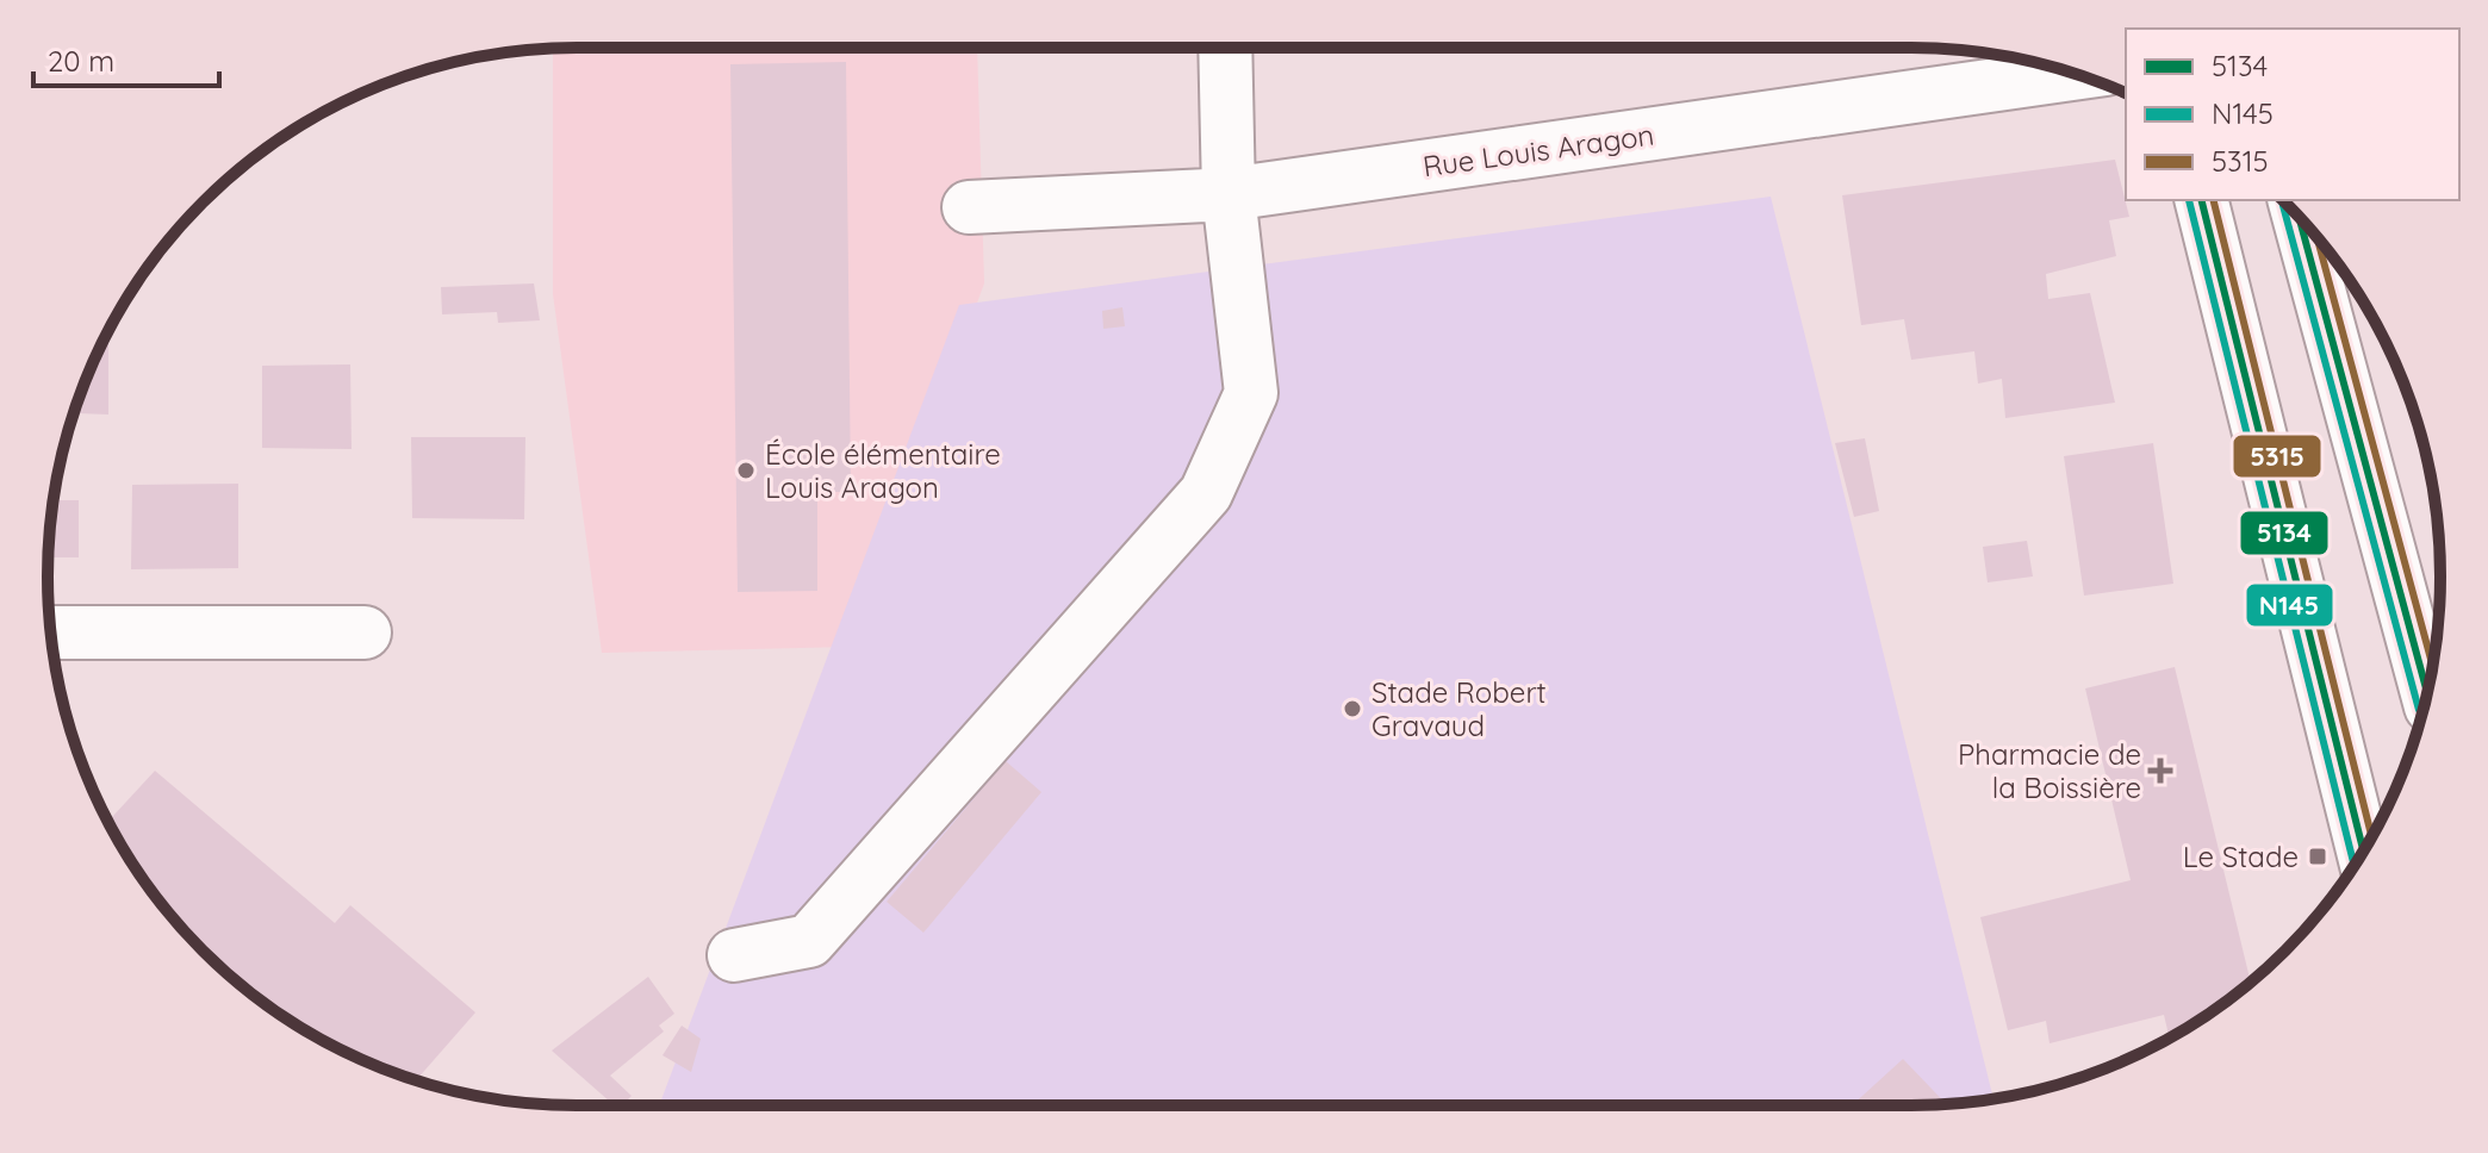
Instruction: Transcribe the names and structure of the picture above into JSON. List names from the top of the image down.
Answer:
{
  "streets": {
    "street": ["Rue Louis Aragon"]
  },
  "places": {
    "other": ["École élémentaire Louis Aragon", "Stade Robert Gravaud"],
    "health": ["Pharmacie de la Boissière"],
    "transit": ["Le Stade"]
  },
  "lines": ["transit line 5134", "transit line N145", "transit line 5315"],
  "legend": ["5134", "N145", "5315"],
  "scale_bar": "20 m"
}
